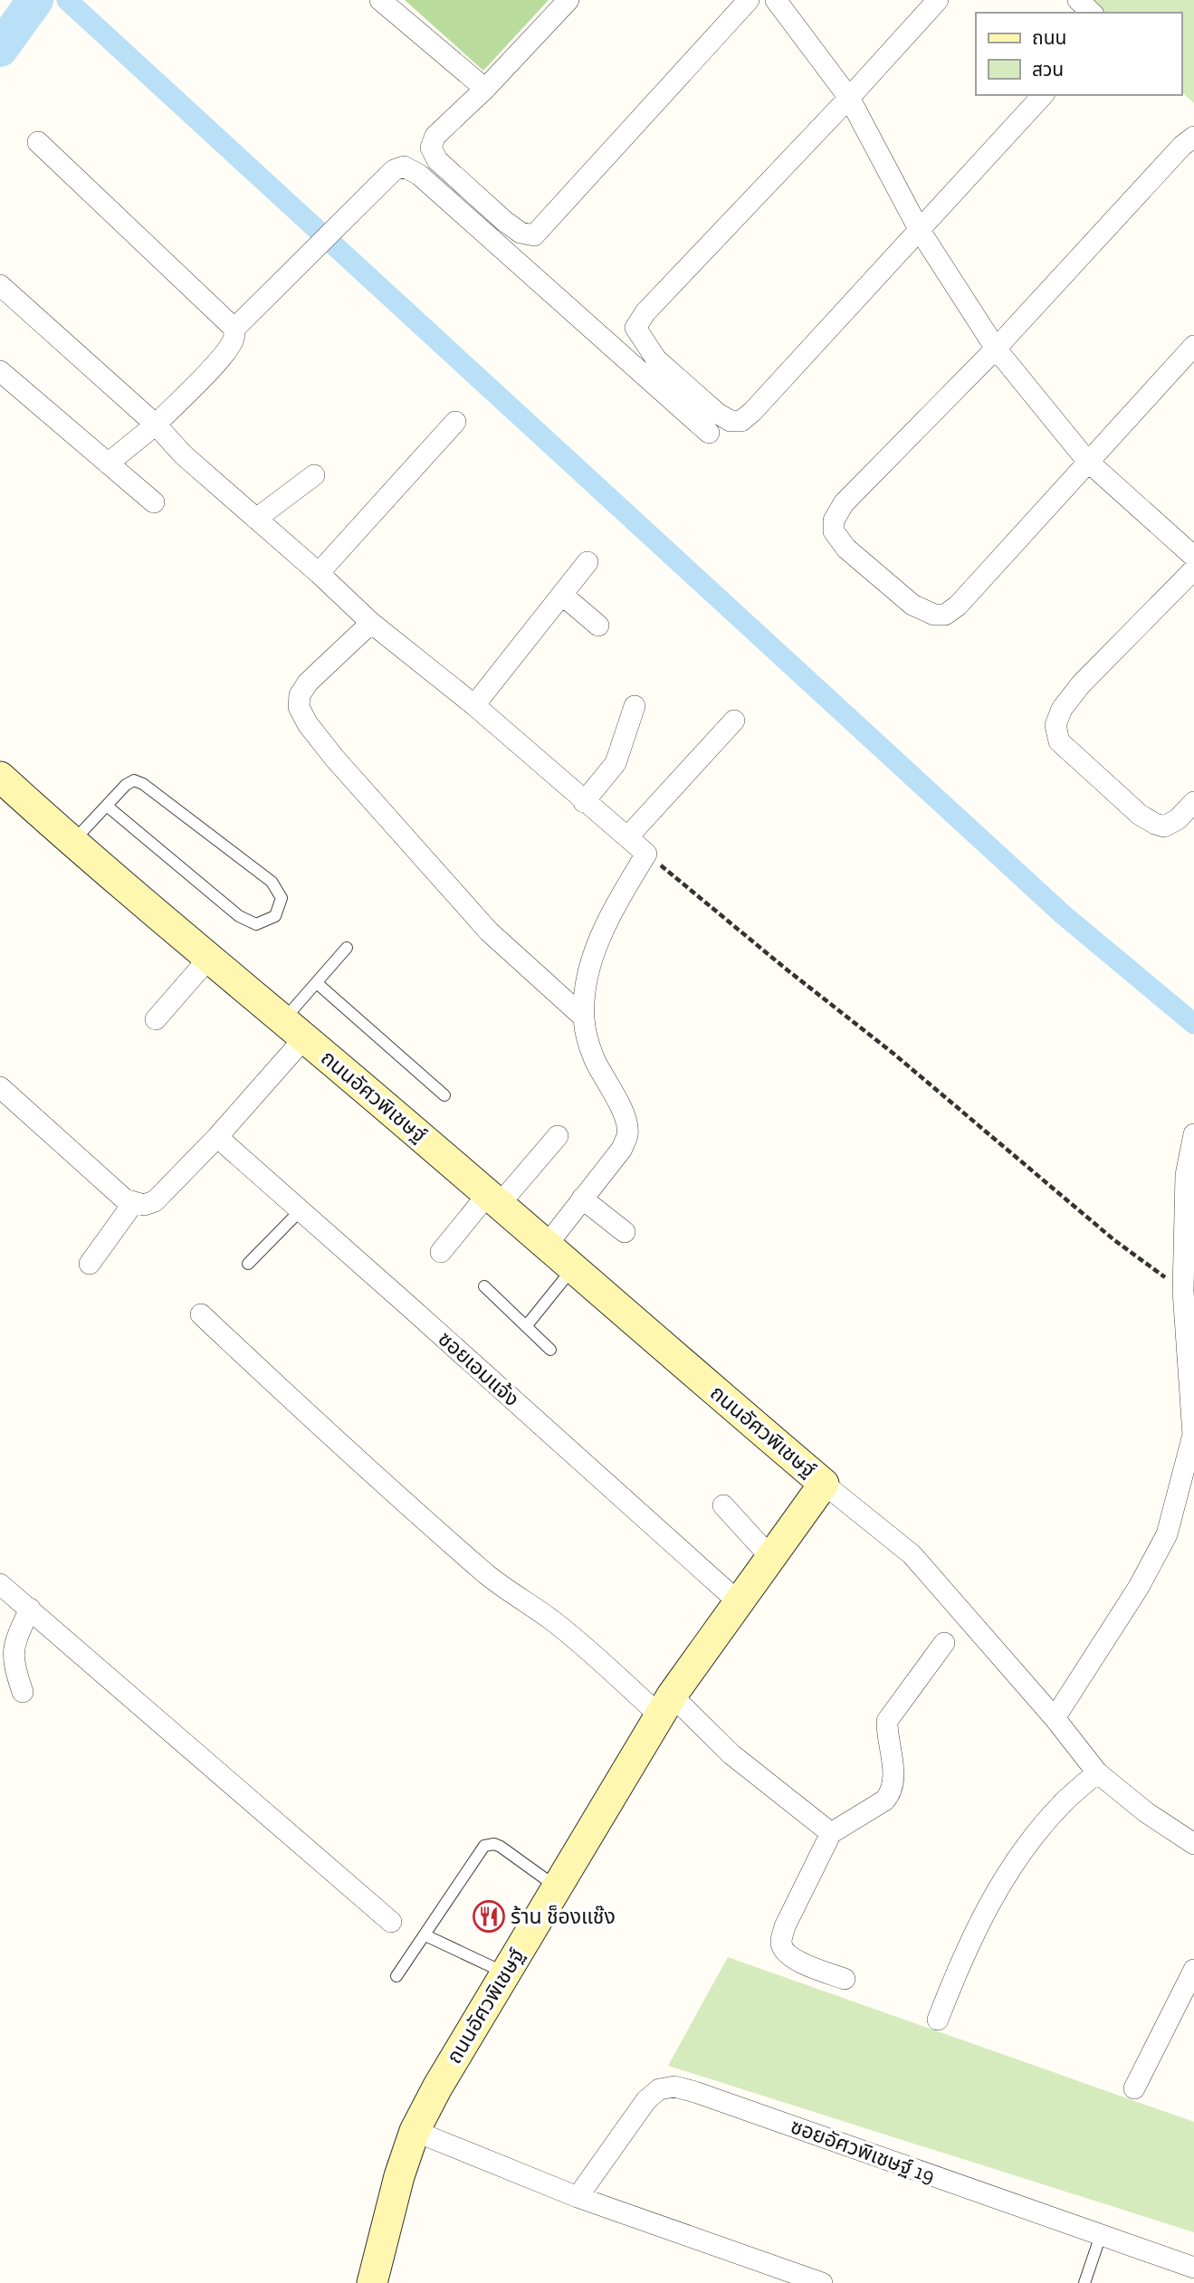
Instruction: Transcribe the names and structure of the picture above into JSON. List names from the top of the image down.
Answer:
{
  "streets": {
    "street": ["ถนนอัศวพิเชษฐ์", "ซอยเอมแจ้ง", "ซอยอัศวพิเชษฐ์ 19"]
  },
  "crossings": [
    ["ถนนอัศวพิเชษฐ์", "ซอยเอมแจ้ง"]
  ],
  "places": {
    "restaurant": ["ร้าน ช็องแช๊ง"]
  },
  "legend": ["ถนน", "สวน"]
}
